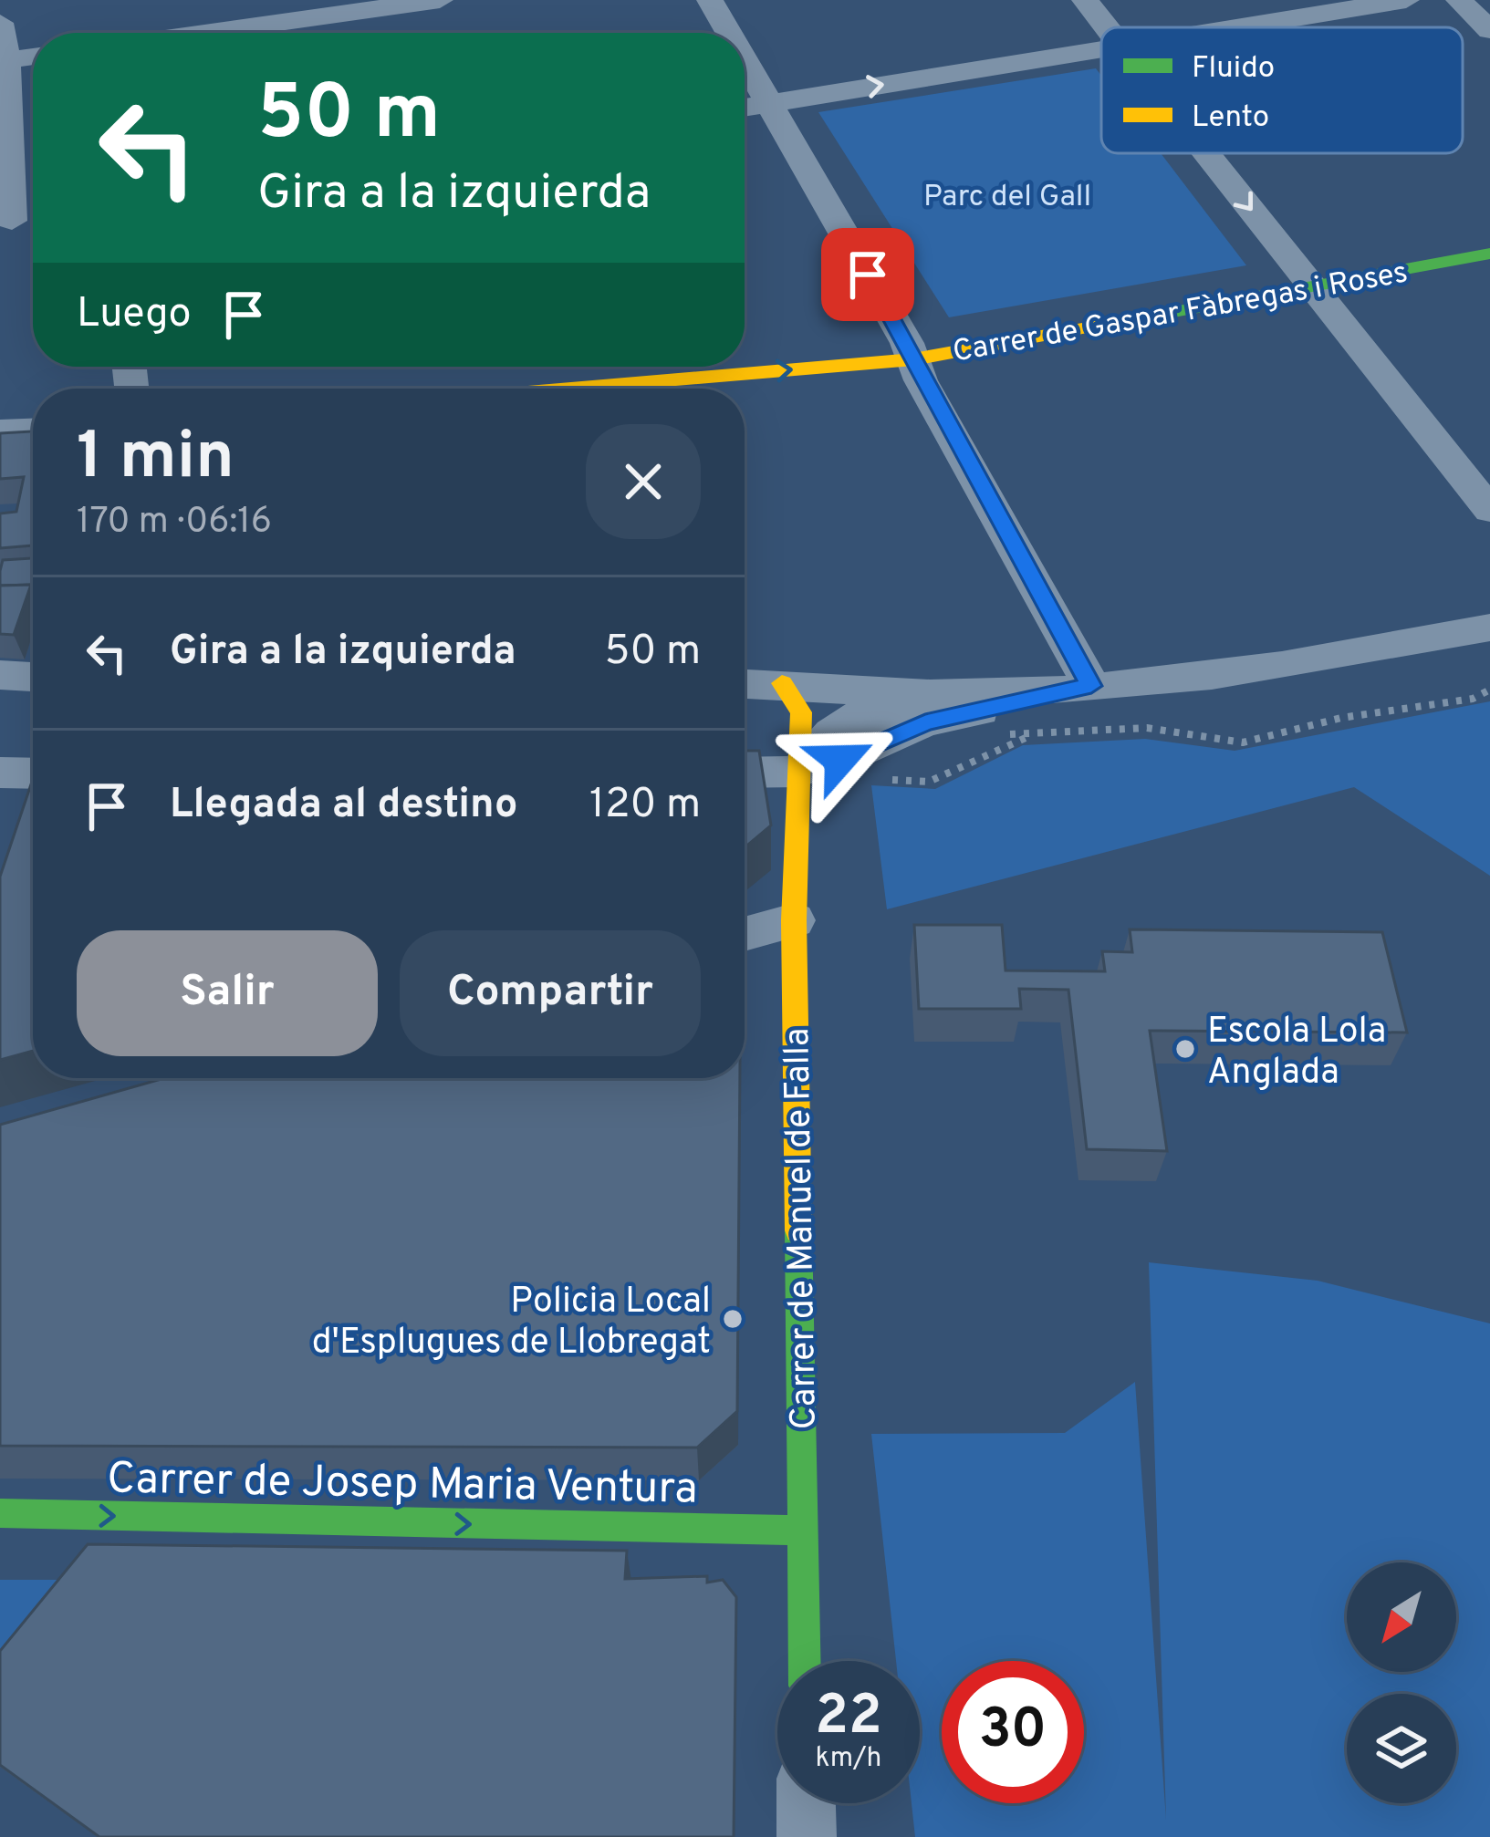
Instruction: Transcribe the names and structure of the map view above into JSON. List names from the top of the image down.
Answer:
{
  "streets": {
    "street": ["Carrer de Gaspar Fàbregas i Roses", "Carrer de Manuel de Falla", "Carrer de Josep Maria Ventura"]
  },
  "crossings": [
    ["Carrer de Manuel de Falla", "Carrer de Josep Maria Ventura"]
  ],
  "one_way": ["Carrer de Gaspar Fàbregas i Roses", "Carrer de Josep Maria Ventura"],
  "parks": ["Parc del Gall"],
  "places": ["Escola Lola Anglada", "Policia Local d'Esplugues de Llobregat"],
  "legend": ["Fluido", "Lento"],
  "north": "bottom left",
  "page": {
    "turn": ["50 m", "Gira a la izquierda"],
    "then": "Luego",
    "heading": ["1 min", "170 m · 06:16"],
    "list": [
      {
        "name": "Gira a la izquierda",
        "value": "50 m"
      },
      {
        "name": "Llegada al destino",
        "value": "120 m"
      }
    ],
    "buttons": ["Salir", "Compartir"],
    "speed": "22 km/h",
    "limit": "30"
  }
}
